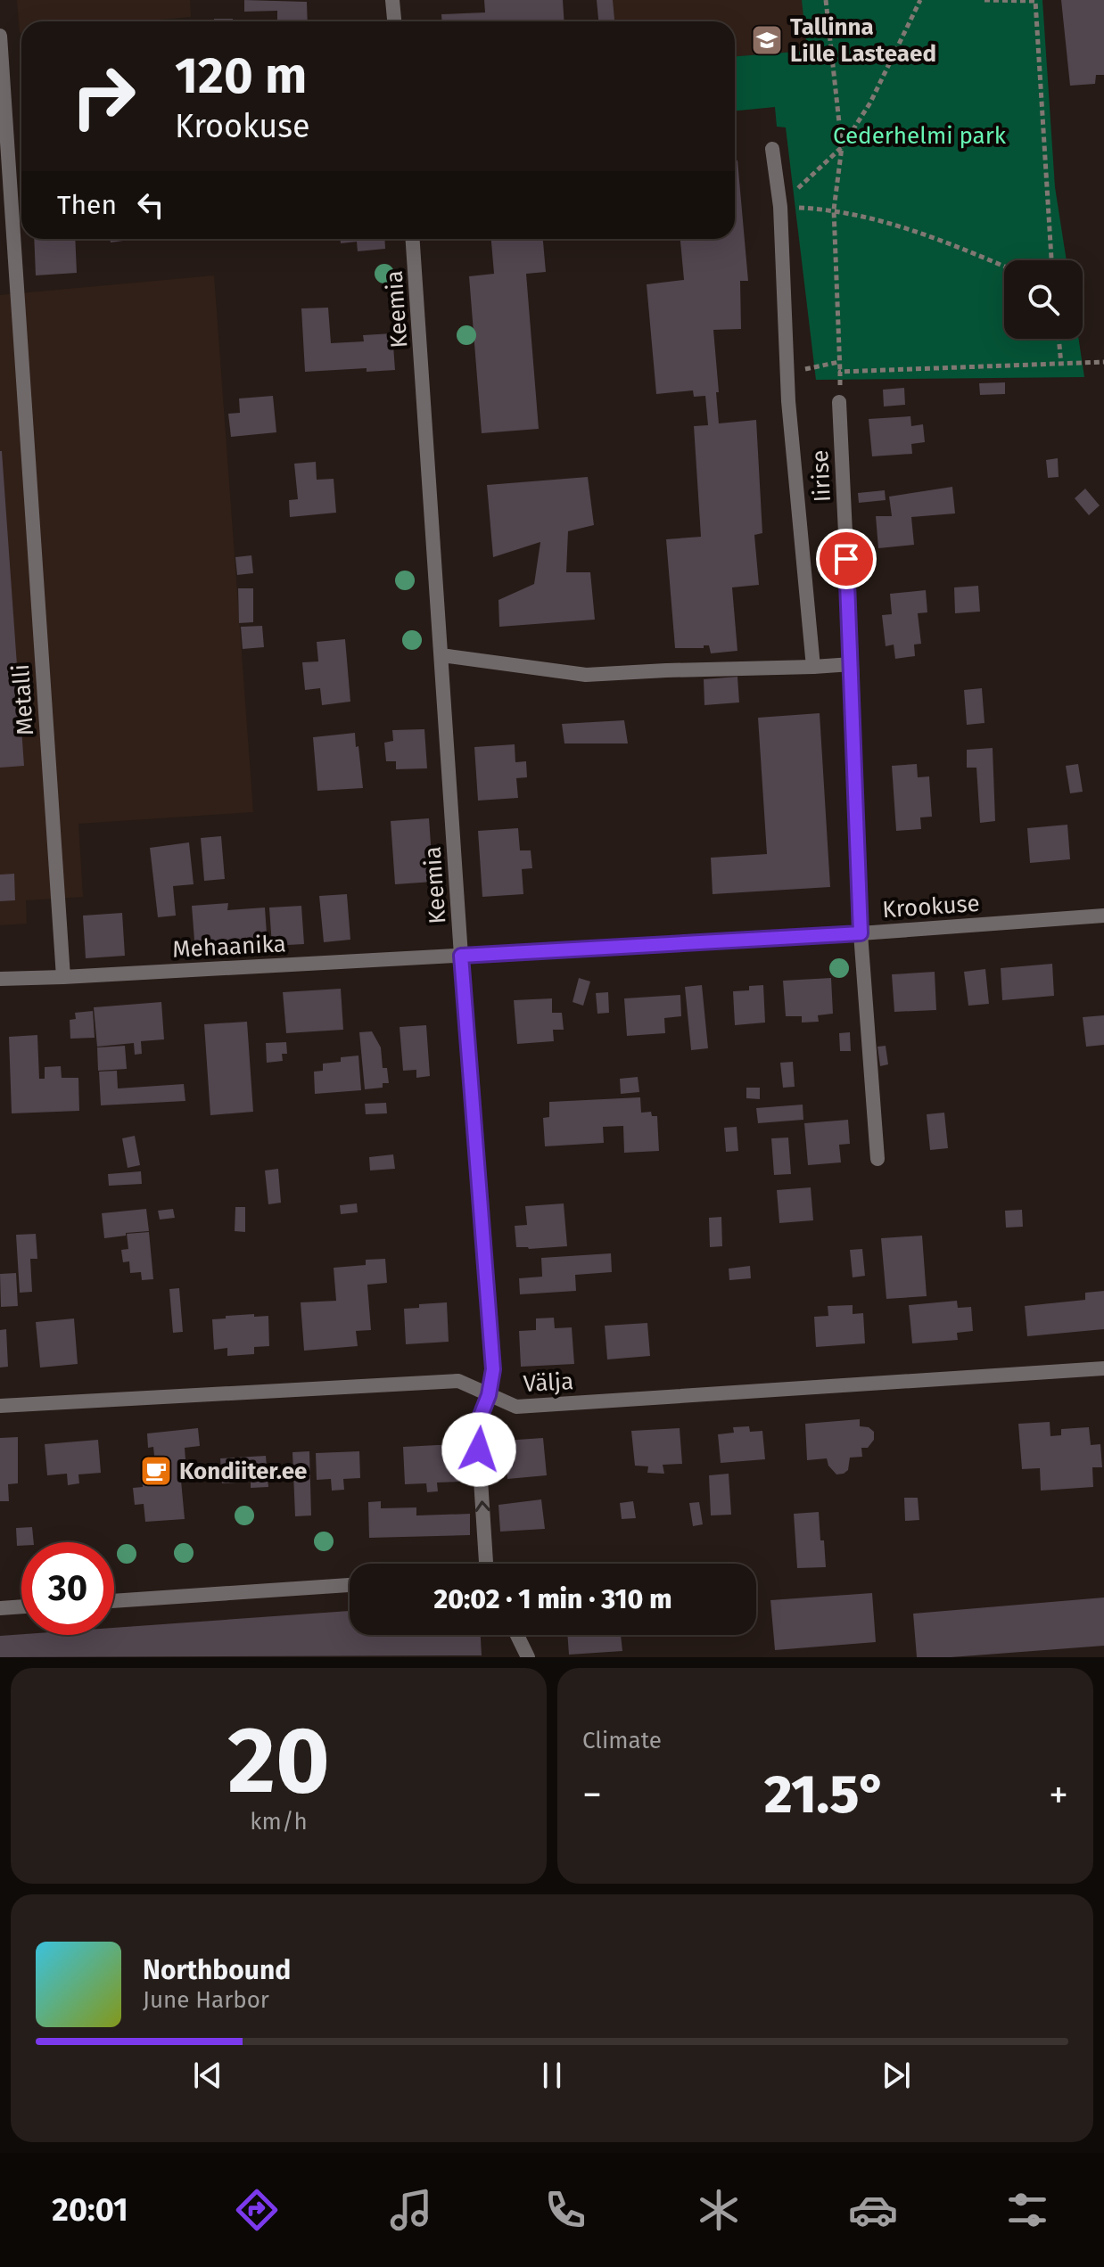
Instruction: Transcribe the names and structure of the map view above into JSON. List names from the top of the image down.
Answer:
{
  "streets": {
    "street": [
      "Keemia",
      "Iirise",
      "Metalli",
      "Krookuse",
      "Mehaanika",
      "Välja"
    ]
  },
  "crossings": [
    ["Keemia", "Krookuse"],
    ["Keemia", "Mehaanika"],
    ["Keemia", "Välja"],
    ["Iirise", "Krookuse"],
    ["Metalli", "Mehaanika"],
    ["Krookuse", "Mehaanika"]
  ],
  "parks": ["Cederhelmi park"],
  "places": {
    "school or university": ["Tallinna Lille Lasteaed"],
    "cafe": ["Kondiiter.ee"]
  },
  "page": {
    "turn": ["120 m", "Krookuse"],
    "then": "Then",
    "limit": "30",
    "trip": "20:02 · 1 min · 310 m",
    "tile": [
      ["20", "km/h"],
      "Climate"
    ],
    "heat": ["−", "21.5°", "+"],
    "song": ["Northbound", "June Harbor"],
    "tabs": "20:01"
  }
}
